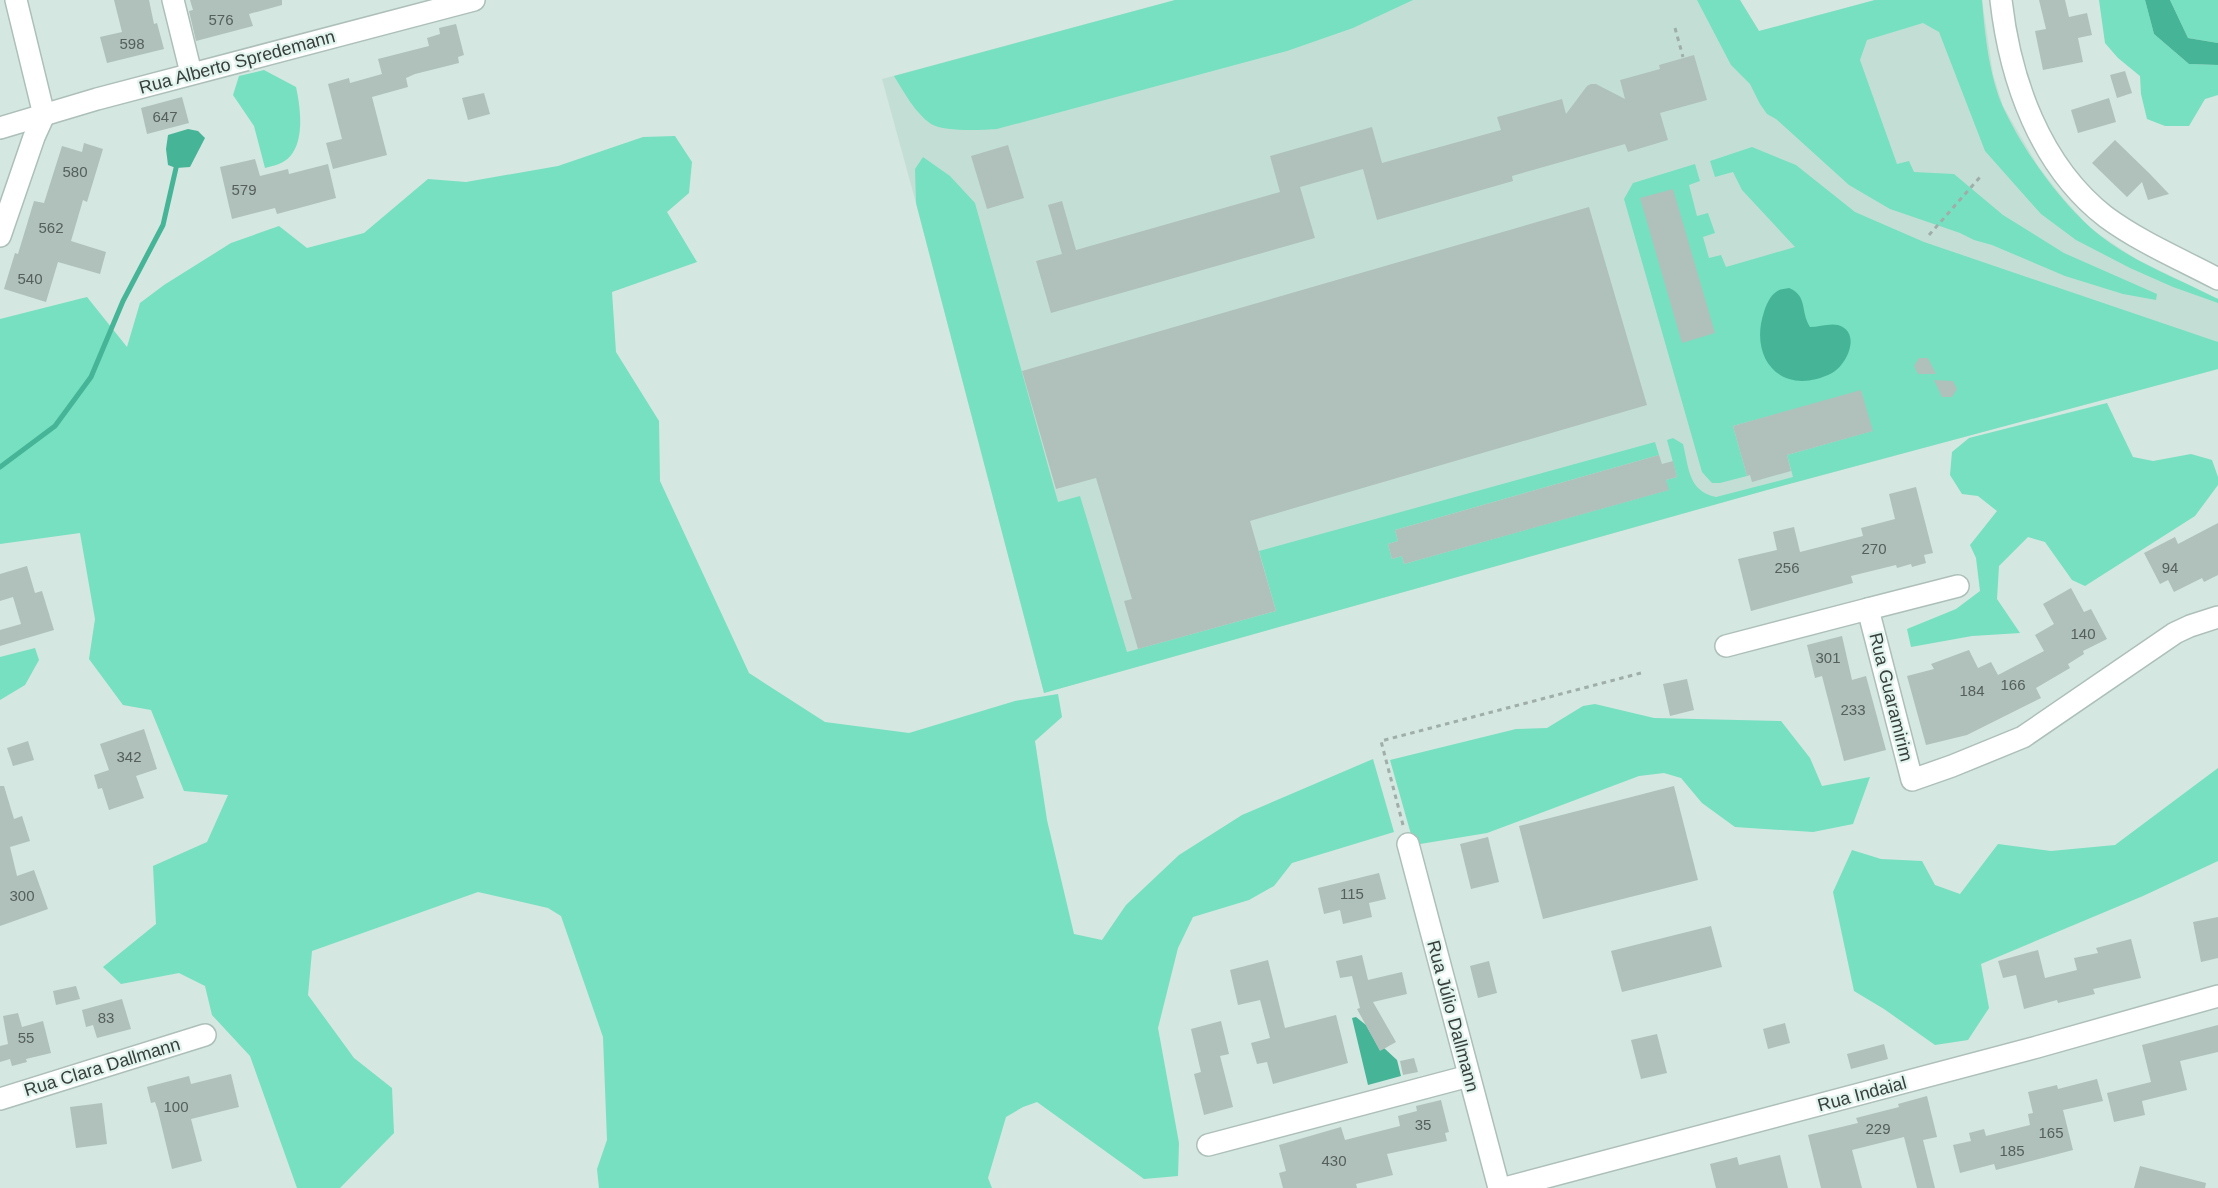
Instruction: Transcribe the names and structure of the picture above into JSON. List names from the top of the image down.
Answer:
{
  "streets": {
    "street": [
      "Rua Alberto Spredemann",
      "Rua Guaramirim",
      "Rua Júlio Dallmann",
      "Rua Clara Dallmann",
      "Rua Indaial"
    ]
  },
  "house_numbers": [
    "576",
    "598",
    "647",
    "580",
    "579",
    "562",
    "540",
    "270",
    "256",
    "94",
    "140",
    "301",
    "166",
    "184",
    "233",
    "342",
    "115",
    "300",
    "83",
    "55",
    "100",
    "35",
    "229",
    "165",
    "185",
    "430"
  ]
}
